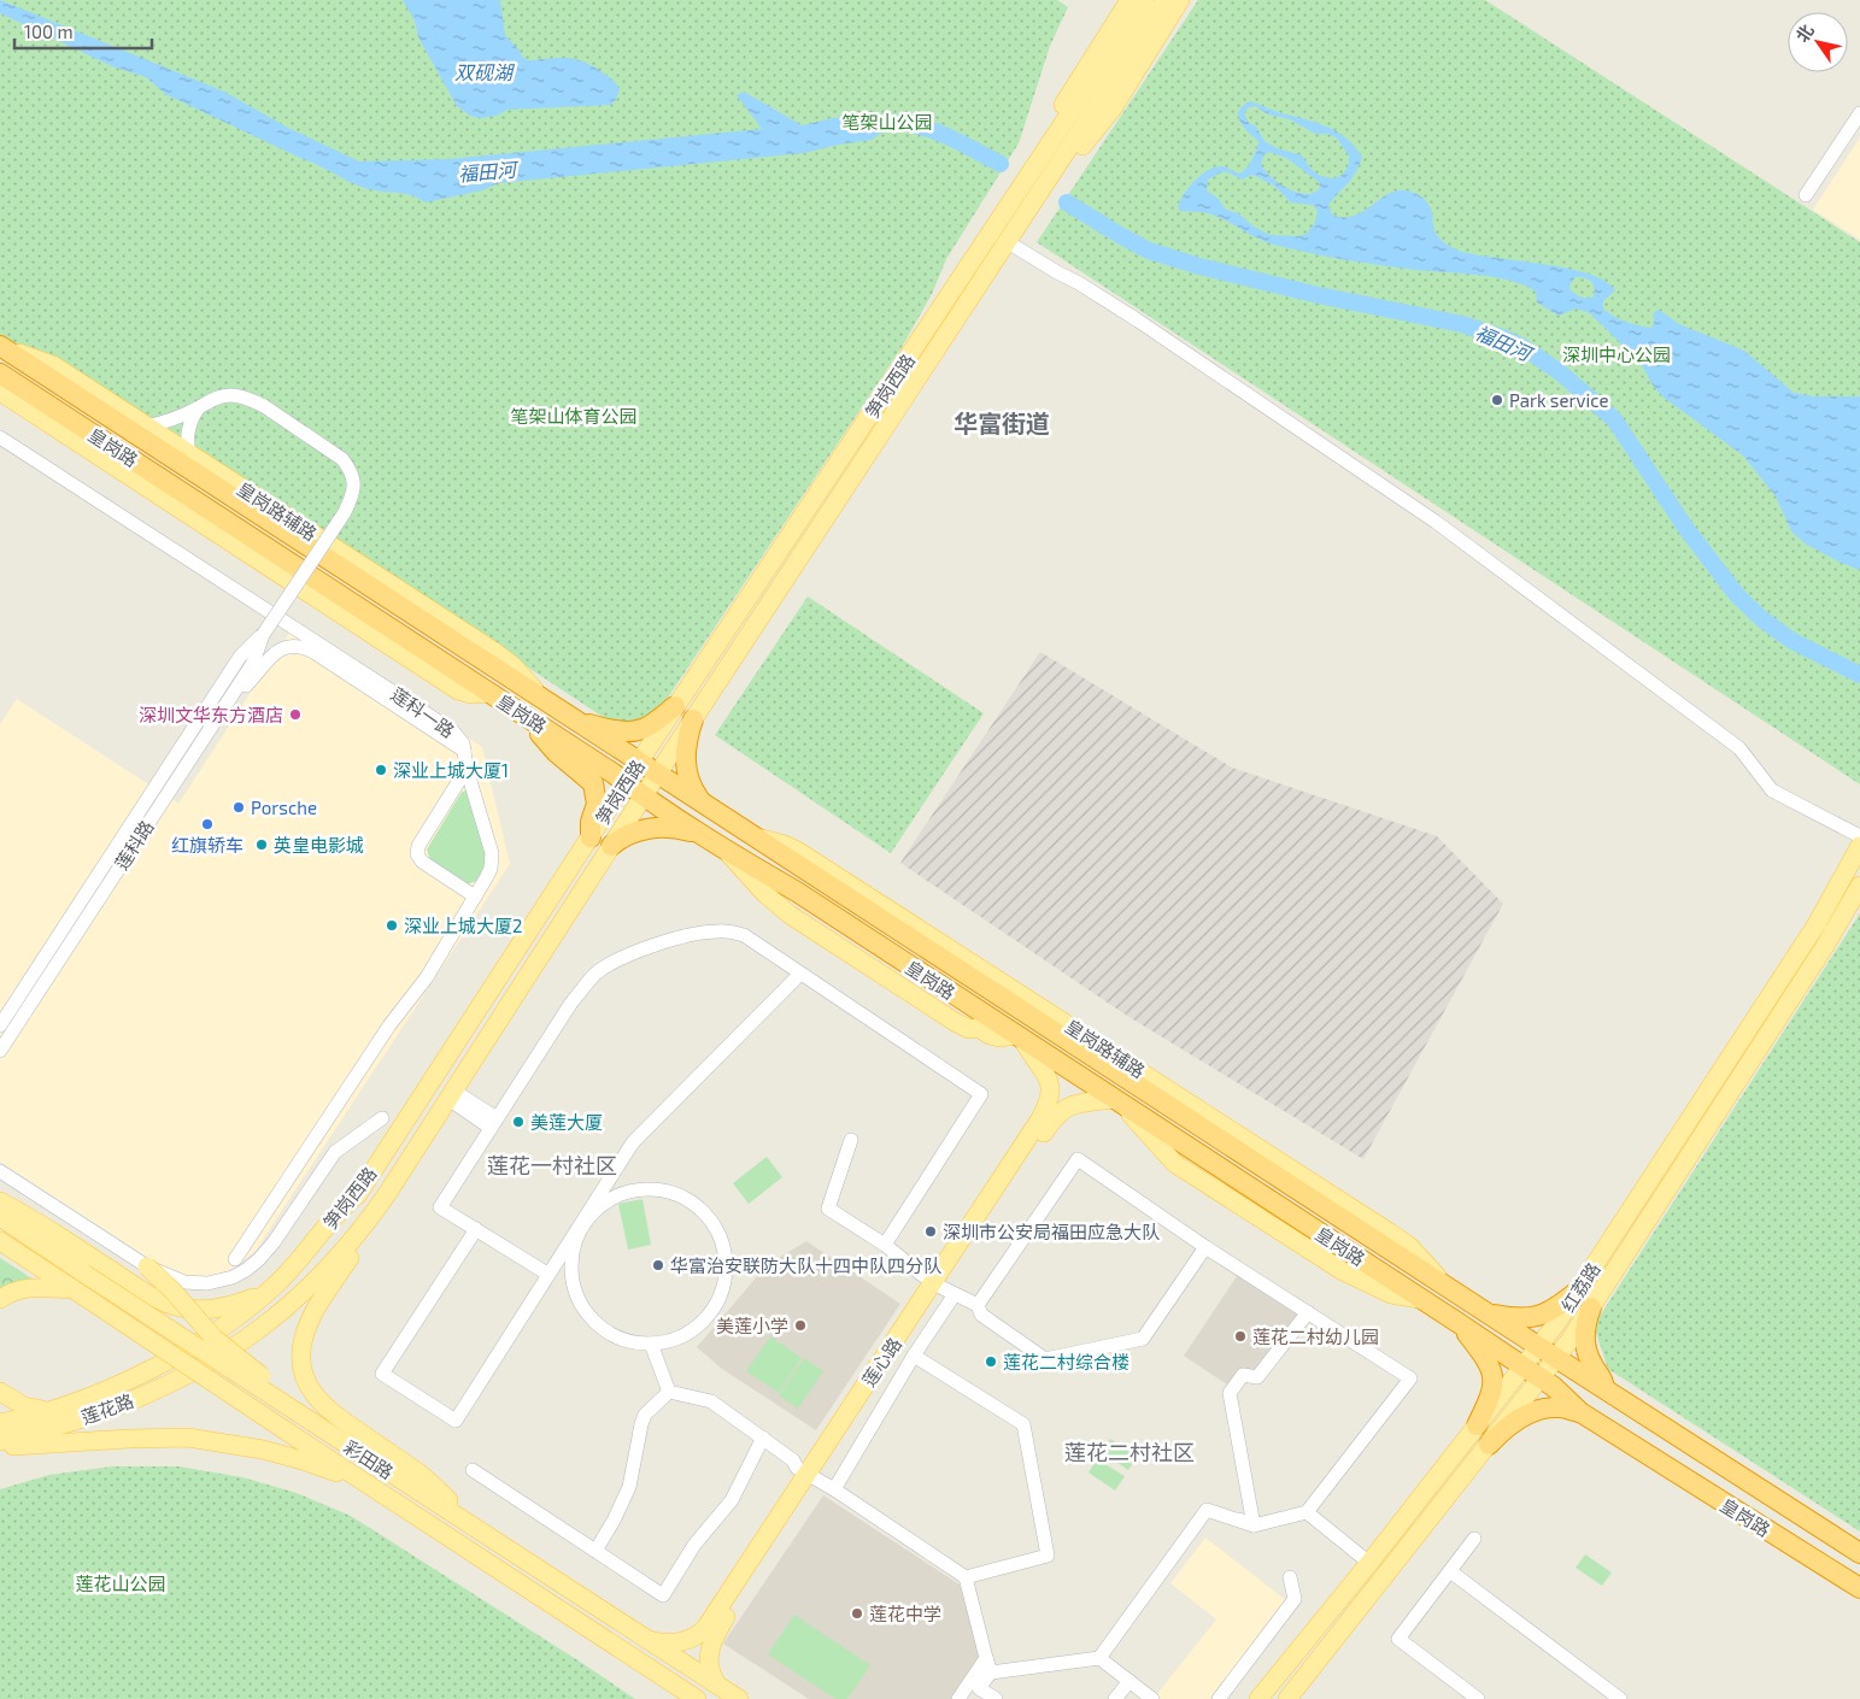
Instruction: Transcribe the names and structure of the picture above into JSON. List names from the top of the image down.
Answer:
{
  "streets": {
    "highway": ["皇岗路"],
    "main road": [
      "笋岗西路",
      "皇岗路辅路",
      "红荔路",
      "莲心路",
      "莲花路",
      "彩田路"
    ],
    "street": ["莲科一路", "莲科路"]
  },
  "crossings": [
    ["笋岗西路", "皇岗路"],
    ["笋岗西路", "莲花路"],
    ["皇岗路", "皇岗路辅路"],
    ["皇岗路", "红荔路"],
    ["皇岗路", "莲心路"],
    ["皇岗路辅路", "莲科路"],
    ["莲科一路", "莲科路"],
    ["莲心路", "彩田路"]
  ],
  "districts": ["华富街道", "莲花一村社区", "莲花二村社区"],
  "water": ["双砚湖", "福田河"],
  "parks": [
    "笔架山公园",
    "深圳中心公园",
    "笔架山体育公园",
    "莲花山公园"
  ],
  "places": [
    "Park service",
    "深圳文华东方酒店",
    "深业上城大厦1",
    "Porsche",
    "红旗轿车",
    "英皇电影城",
    "深业上城大厦2",
    "美莲大厦",
    "深圳市公安局福田应急大队",
    "华富治安联防大队十四中队四分队",
    "美莲小学",
    "莲花二村幼儿园",
    "莲花二村综合楼",
    "莲花中学"
  ],
  "scale_bar": "100 m",
  "north": "top left"
}
